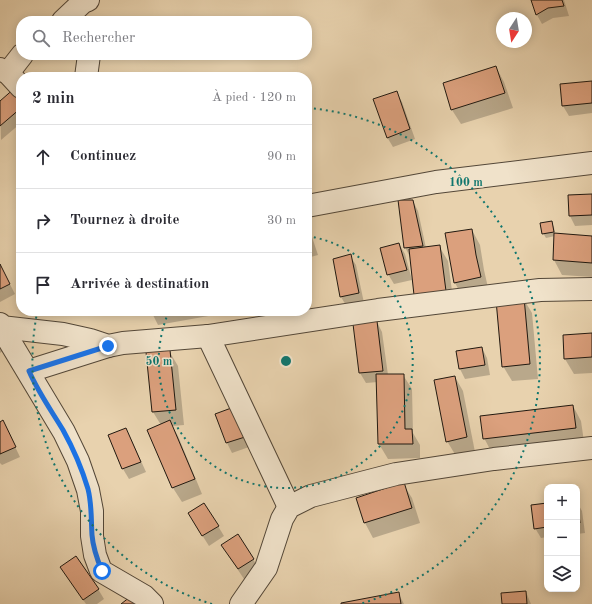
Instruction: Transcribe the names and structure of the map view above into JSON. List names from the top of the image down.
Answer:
{
  "north": "bottom",
  "page": {
    "search": "Rechercher",
    "heading": ["2 min", "À pied · 120 m"],
    "list": [
      ["Continuez", "90 m"],
      ["Tournez à droite", "30 m"],
      "Arrivée à destination"
    ],
    "map_buttons": ["+", "−"]
  },
  "rings": ["100 m", "50 m"]
}
